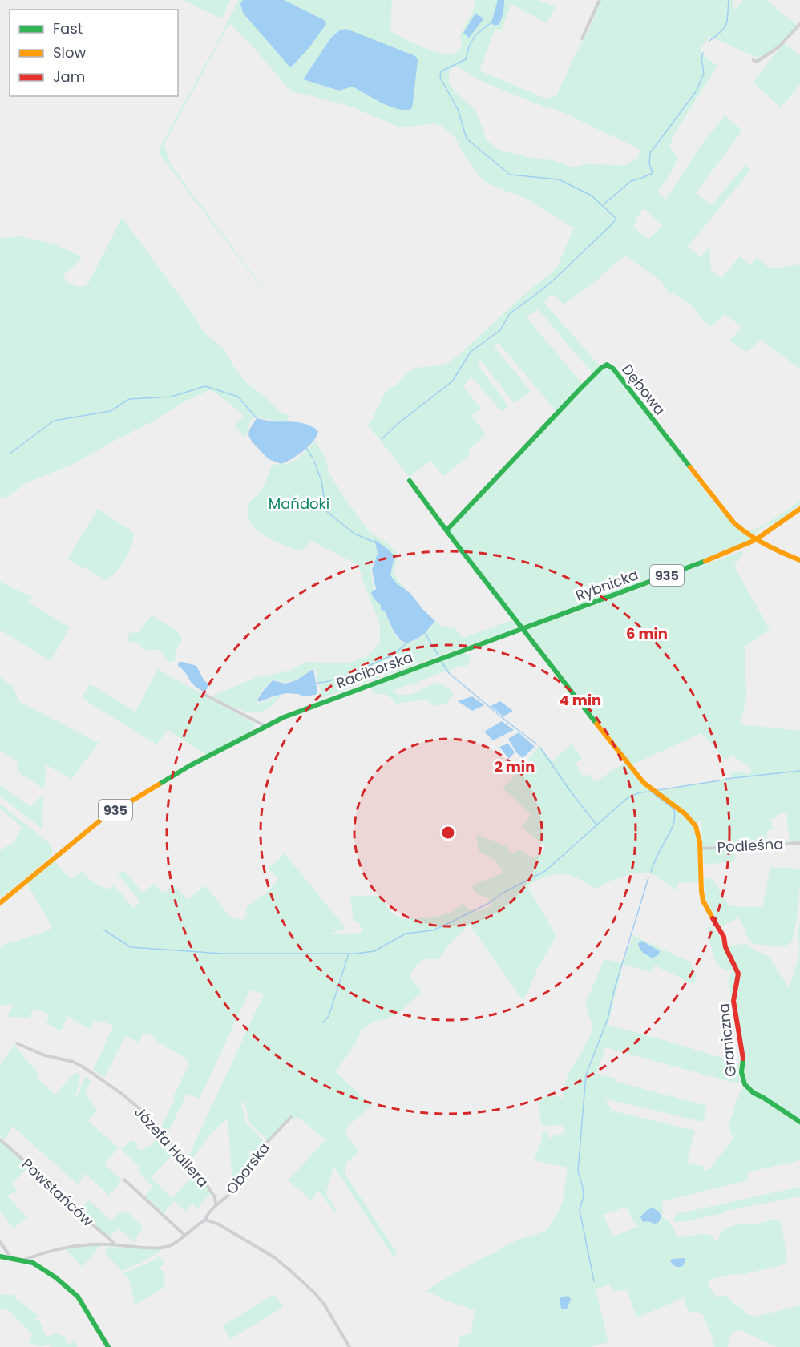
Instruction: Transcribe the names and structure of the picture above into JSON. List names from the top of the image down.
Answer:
{
  "streets": {
    "street": [
      "Dębowa",
      "935",
      "Rybnicka",
      "Raciborska",
      "Podleśna",
      "Graniczna",
      "Józefa Hallera",
      "Oborska",
      "Powstańców"
    ]
  },
  "crossings": [
    ["Dębowa", "Rybnicka"],
    ["Rybnicka", "Raciborska"],
    ["Podleśna", "Graniczna"],
    ["Józefa Hallera", "Oborska"],
    ["Oborska", "Powstańców"]
  ],
  "parks": ["Mańdoki"],
  "legend": ["Fast", "Slow", "Jam"],
  "rings": ["6 min", "4 min", "2 min"]
}
